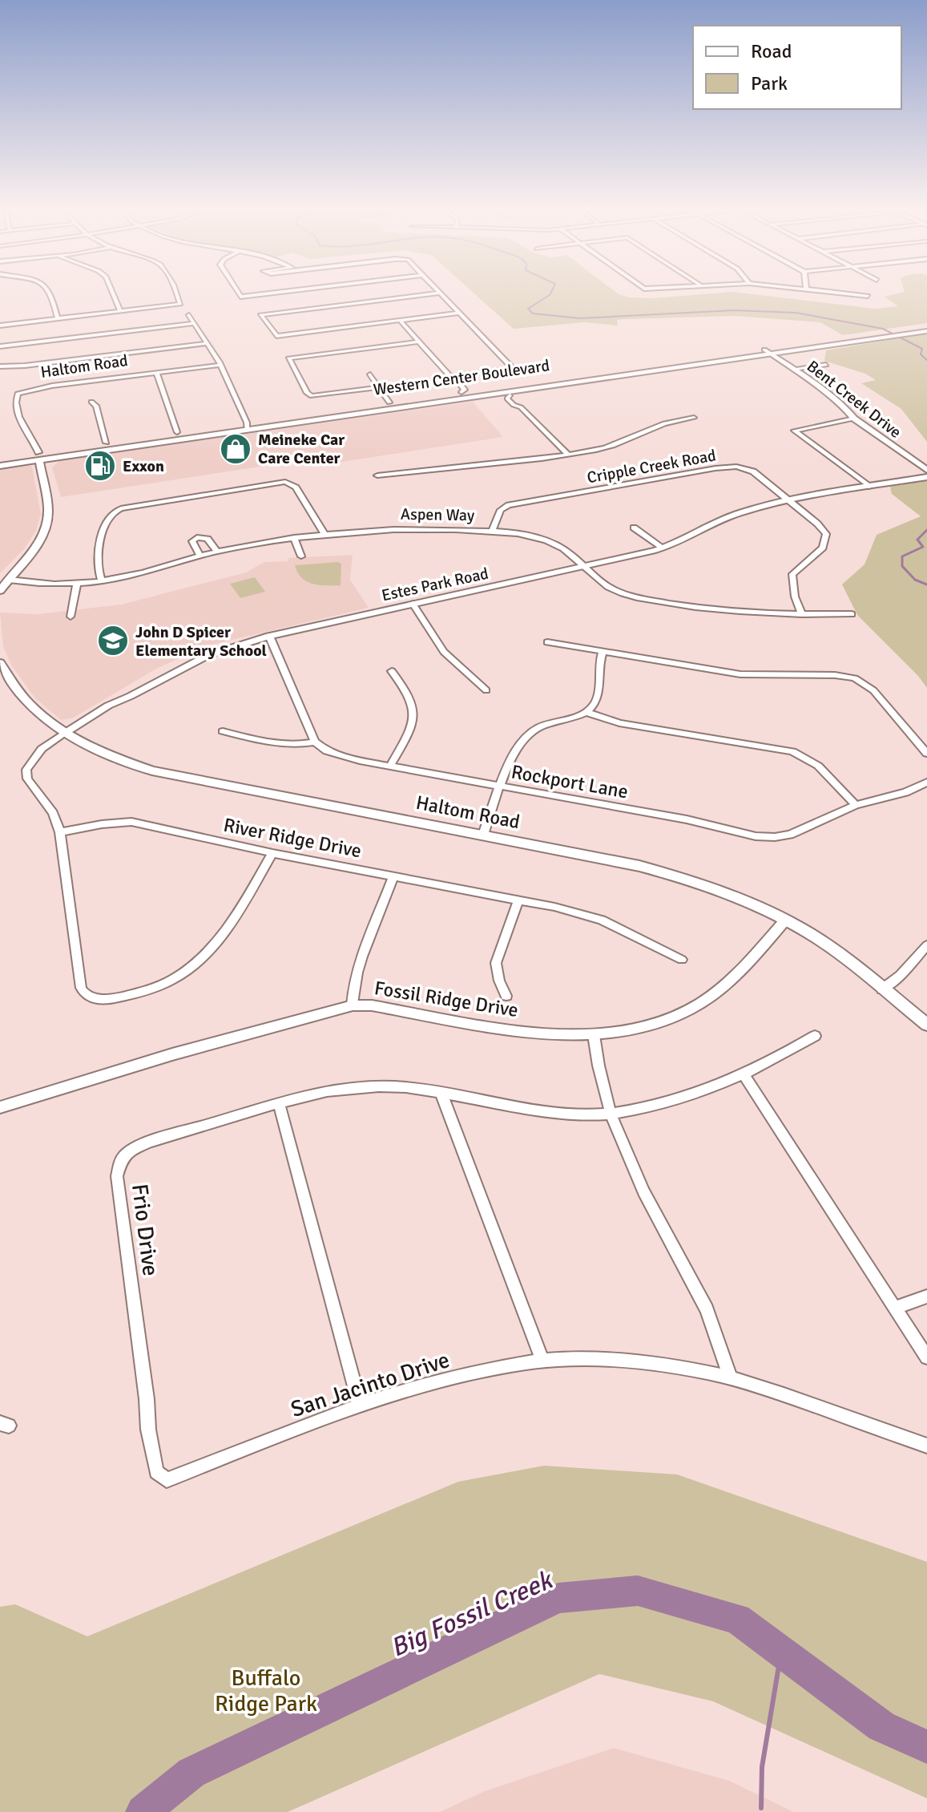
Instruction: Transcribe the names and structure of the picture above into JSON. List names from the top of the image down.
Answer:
{
  "streets": {
    "main road": ["Haltom Road", "Western Center Boulevard"],
    "street": [
      "Bent Creek Drive",
      "Cripple Creek Road",
      "Aspen Way",
      "Estes Park Road",
      "Rockport Lane",
      "River Ridge Drive",
      "Fossil Ridge Drive",
      "Frio Drive",
      "San Jacinto Drive"
    ]
  },
  "crossings": [
    ["Haltom Road", "Western Center Boulevard"],
    ["Haltom Road", "Aspen Way"],
    ["Haltom Road", "Estes Park Road"],
    ["Haltom Road", "Fossil Ridge Drive"],
    ["Western Center Boulevard", "Bent Creek Drive"],
    ["Cripple Creek Road", "Aspen Way"],
    ["Cripple Creek Road", "Estes Park Road"],
    ["Aspen Way", "Estes Park Road"],
    ["Estes Park Road", "River Ridge Drive"],
    ["Frio Drive", "San Jacinto Drive"]
  ],
  "water": ["Big Fossil Creek"],
  "parks": ["Buffalo Ridge Park"],
  "places": {
    "shop": ["Meineke Car Care Center"],
    "fuel station": ["Exxon"],
    "school or university": ["John D Spicer Elementary School"]
  },
  "legend": ["Road", "Park"]
}
